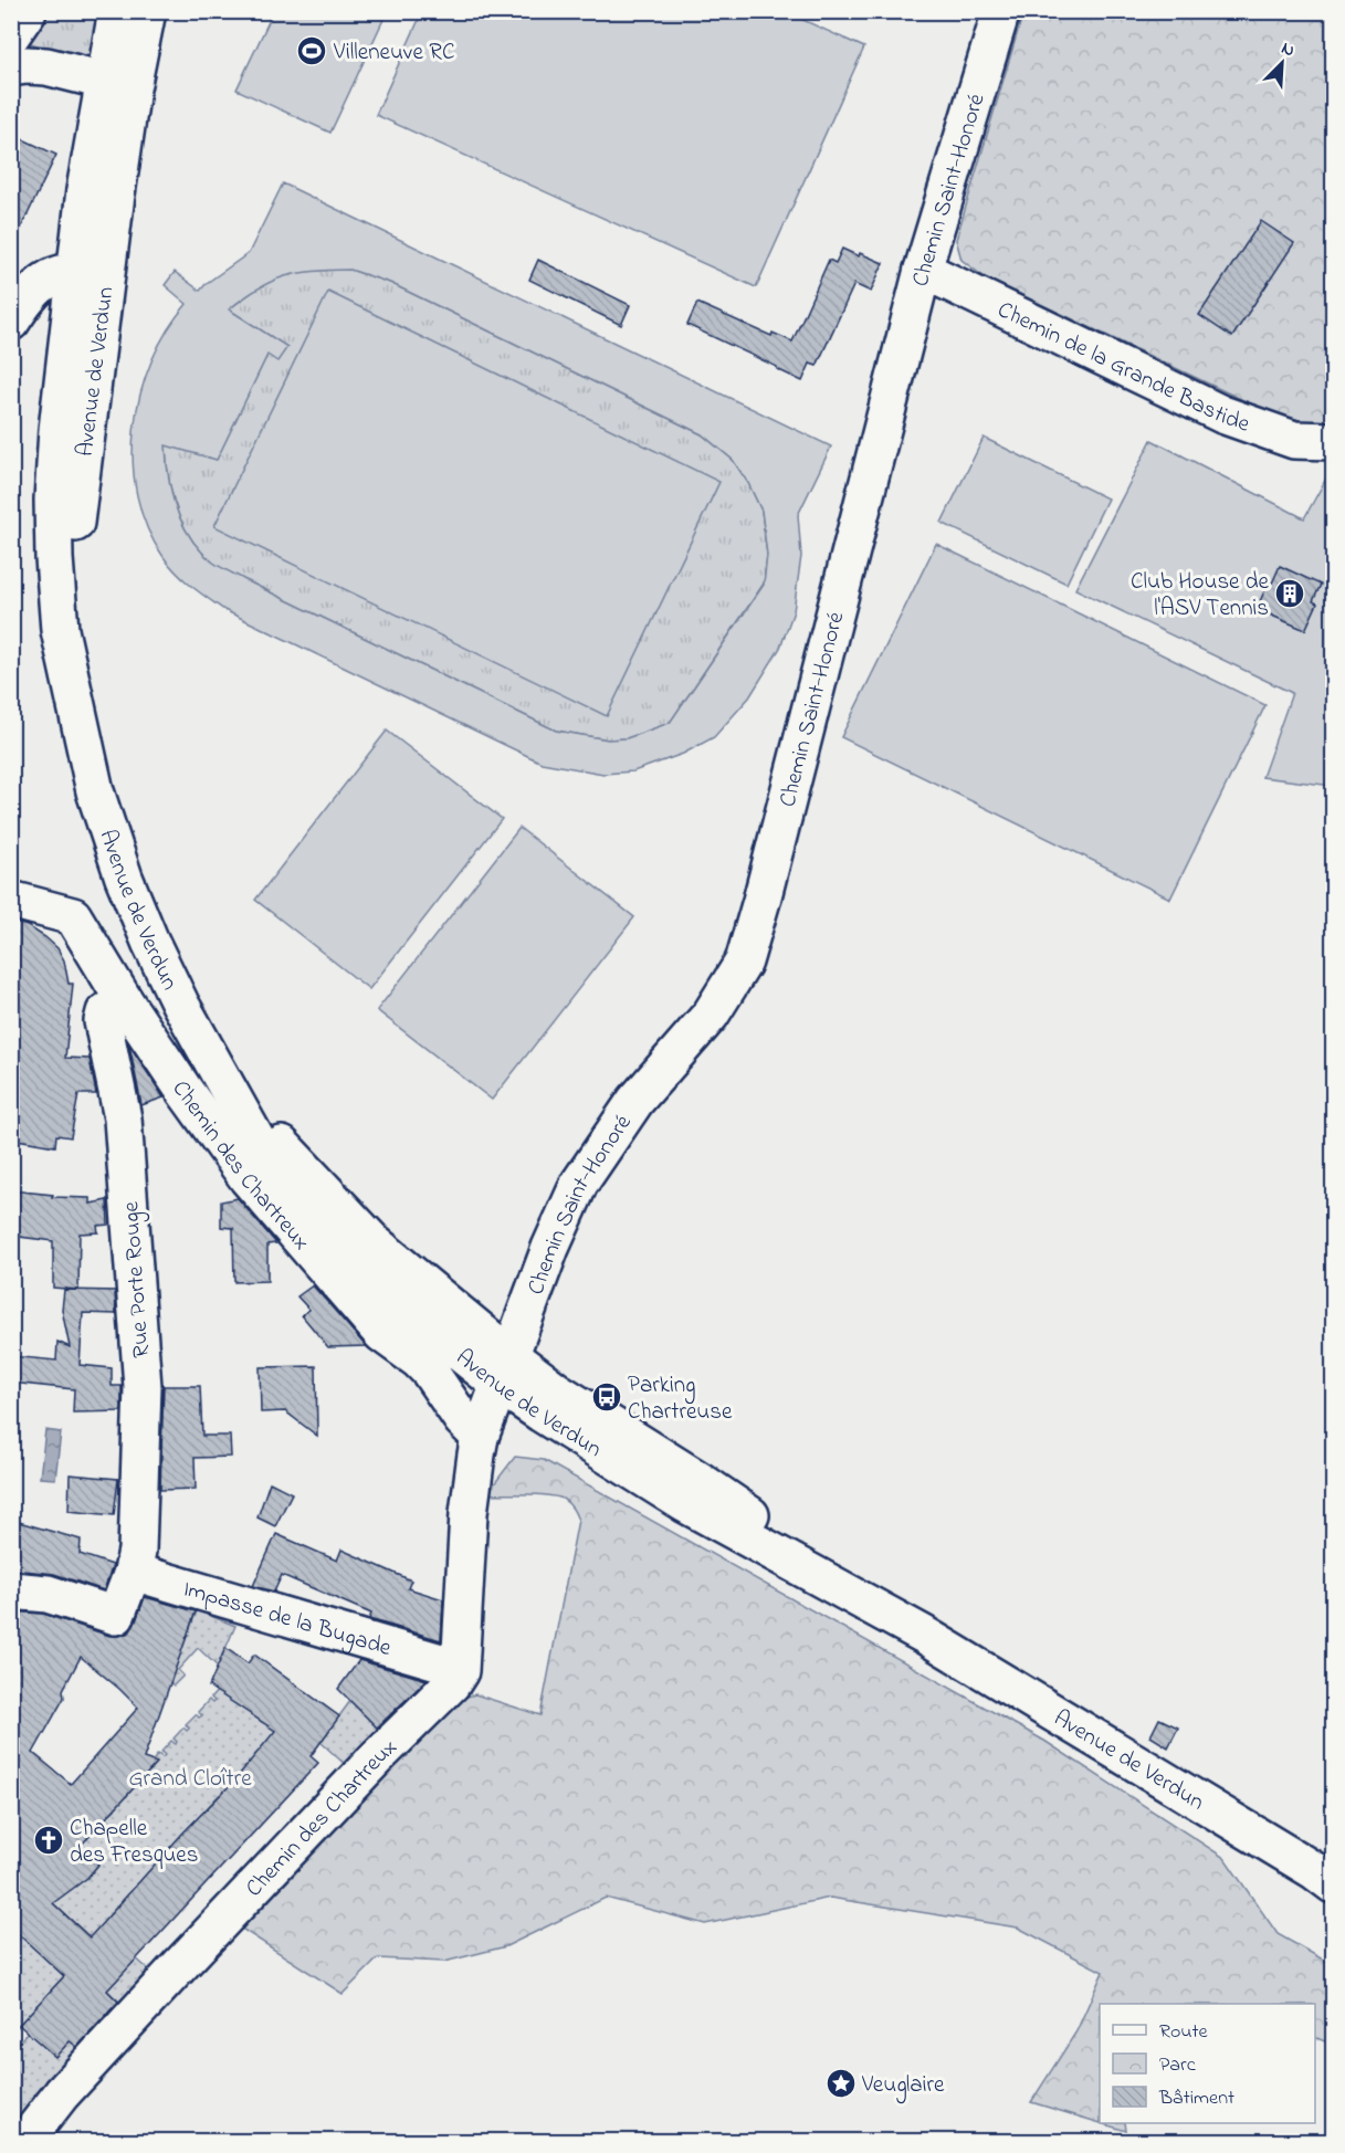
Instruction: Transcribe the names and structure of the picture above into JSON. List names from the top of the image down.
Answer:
{
  "streets": {
    "street": [
      "Chemin Saint-Honoré",
      "Chemin de la Grande Bastide",
      "Avenue de Verdun",
      "Chemin des Chartreux",
      "Rue Porte Rouge",
      "Impasse de la Bugade"
    ]
  },
  "crossings": [
    ["Chemin Saint-Honoré", "Chemin de la Grande Bastide"],
    ["Chemin Saint-Honoré", "Avenue de Verdun"],
    ["Chemin Saint-Honoré", "Chemin des Chartreux"],
    ["Avenue de Verdun", "Chemin des Chartreux"],
    ["Chemin des Chartreux", "Rue Porte Rouge"],
    ["Rue Porte Rouge", "Impasse de la Bugade"]
  ],
  "parks": ["Grand Cloître"],
  "places": {
    "sports": ["Villeneuve RC"],
    "building": ["Club House de l'ASV Tennis"],
    "bus stop": ["Parking Chartreuse"],
    "church": ["Chapelle des Fresques"],
    "place": ["Veuglaire"]
  },
  "legend": ["Route", "Parc", "Bâtiment"],
  "north": "top right"
}
